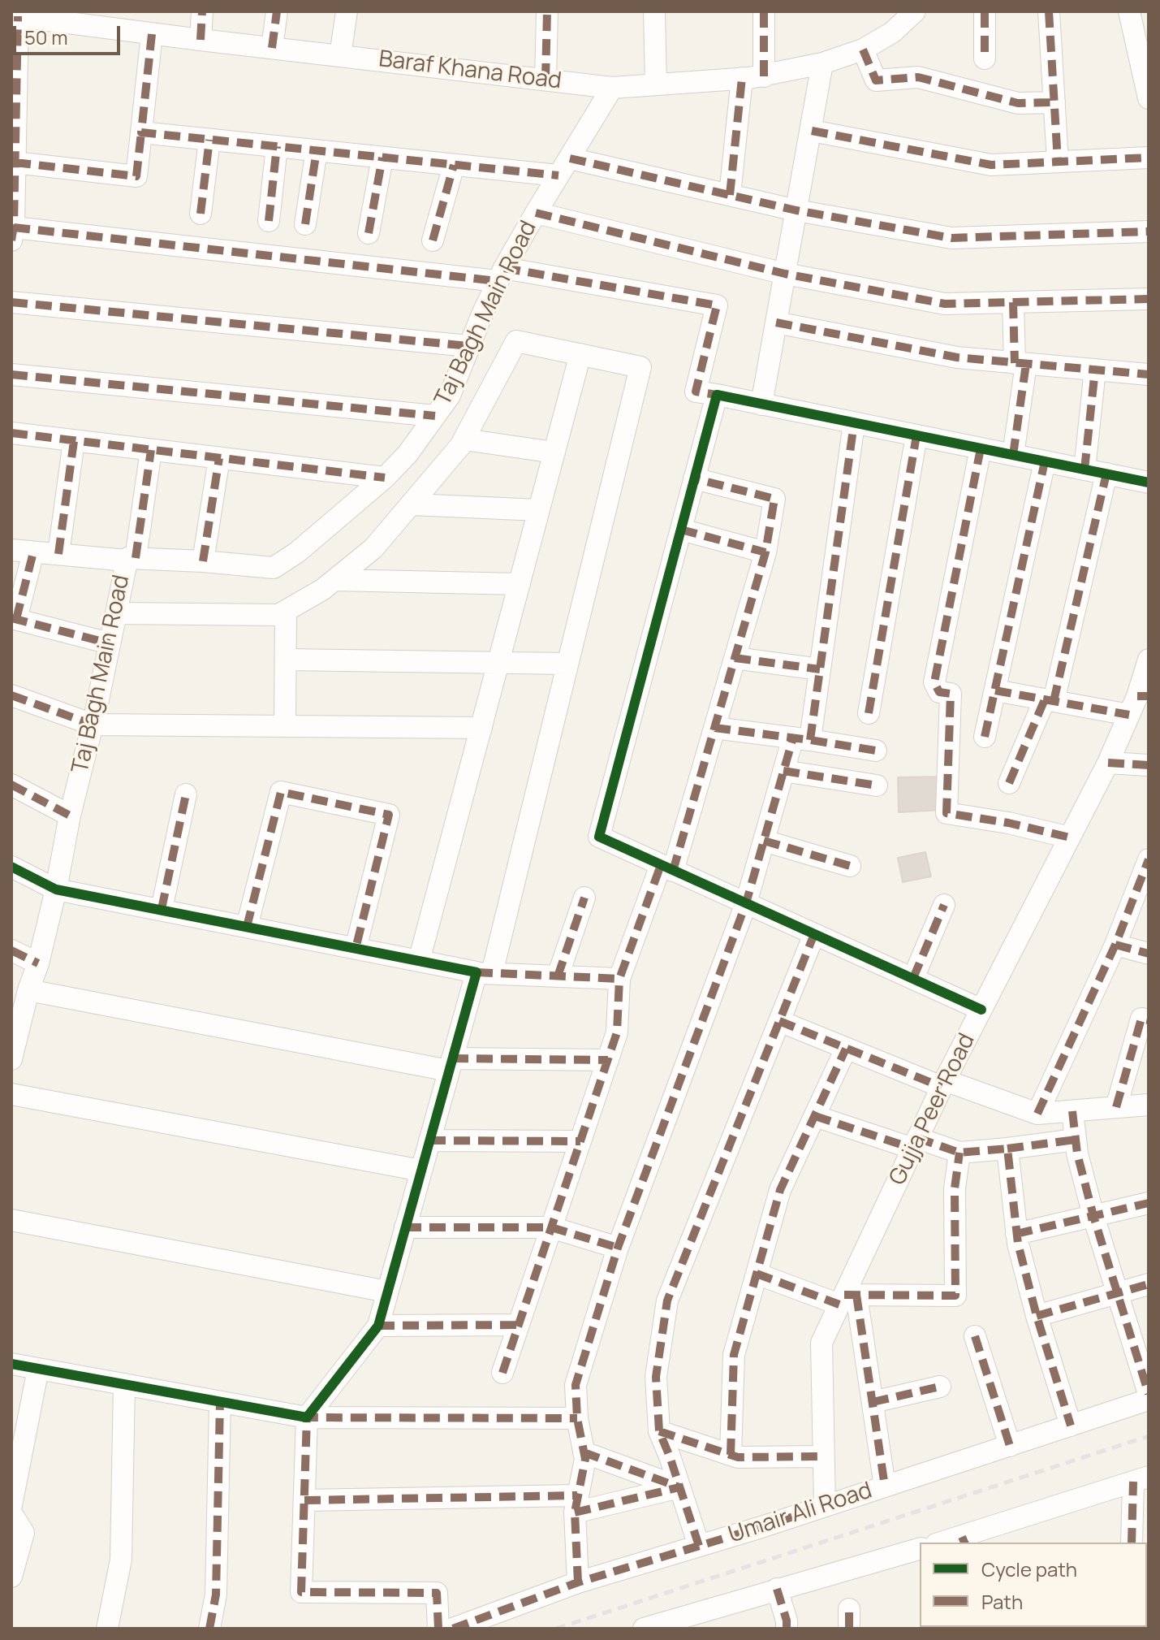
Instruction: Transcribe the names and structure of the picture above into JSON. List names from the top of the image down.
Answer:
{
  "streets": {
    "street": [
      "Baraf Khana Road",
      "Taj Bagh Main Road",
      "Gujja Peer Road",
      "Umair Ali Road"
    ]
  },
  "crossings": [
    ["Baraf Khana Road", "Taj Bagh Main Road"],
    ["Gujja Peer Road", "Umair Ali Road"]
  ],
  "legend": ["Cycle path", "Path"],
  "scale_bar": "50 m"
}
